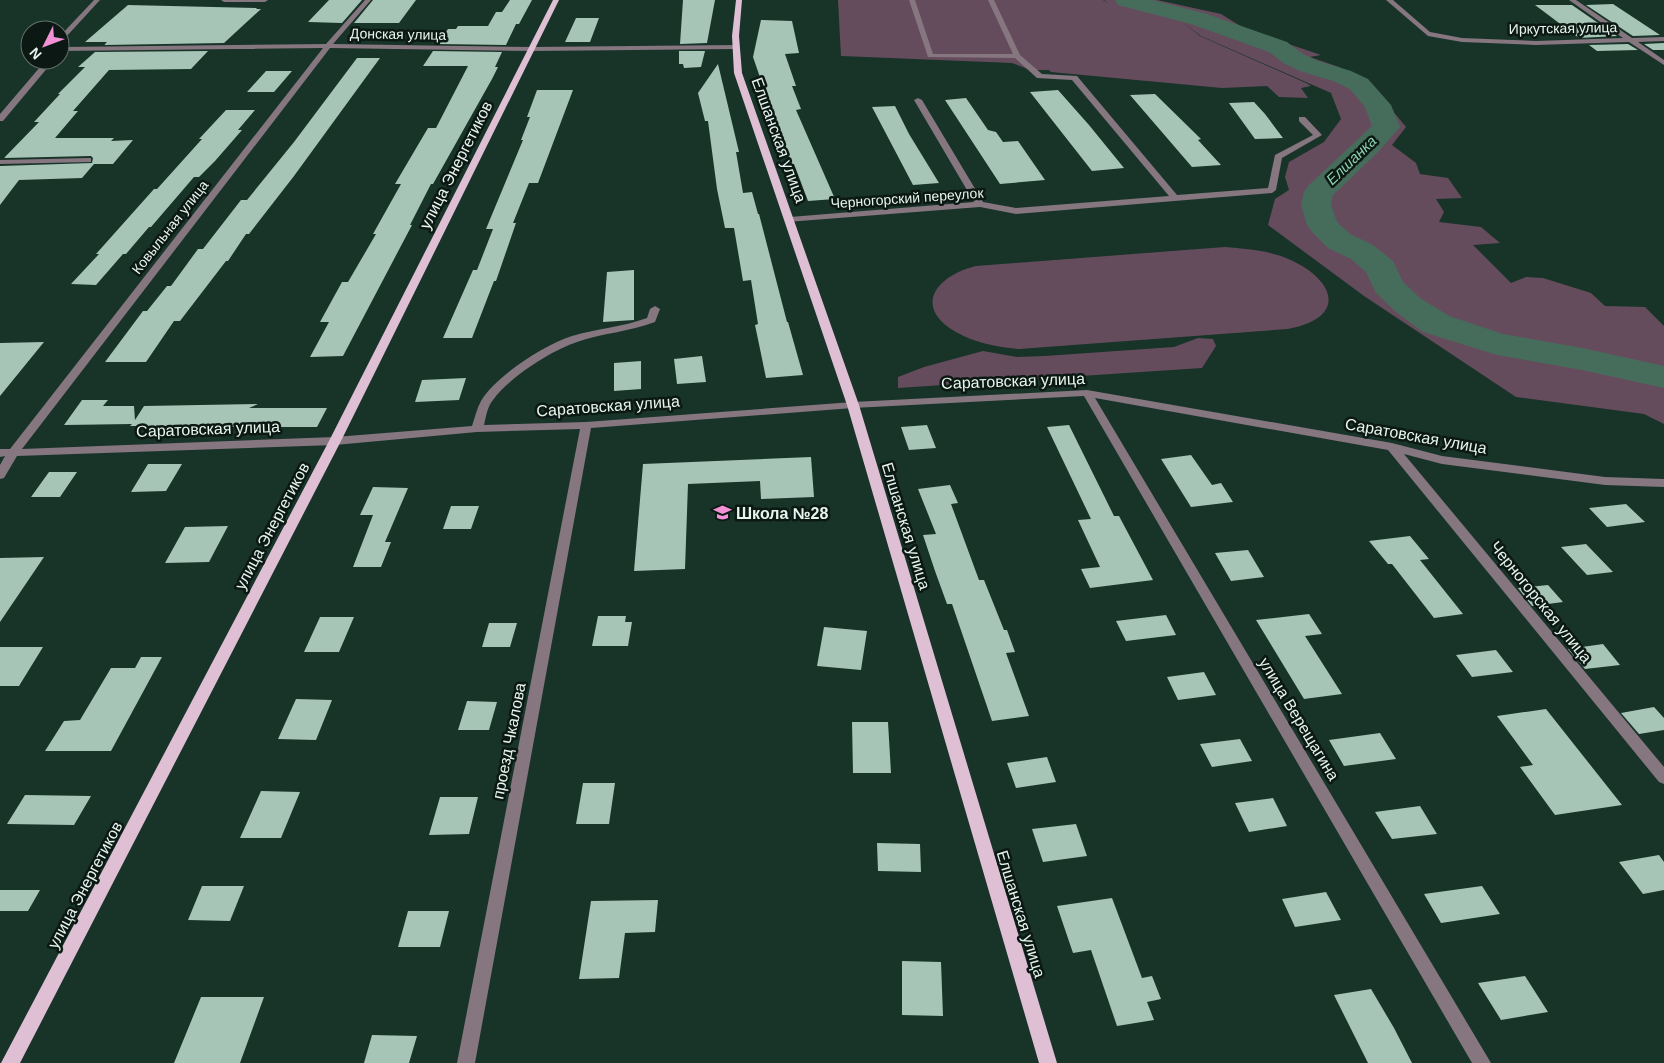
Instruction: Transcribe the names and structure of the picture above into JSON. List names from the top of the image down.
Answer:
{
  "streets": {
    "main road": ["Елшанская улица", "улица Энергетиков"],
    "street": [
      "Иркутская улица",
      "Донская улица",
      "Черногорский переулок",
      "Ковыльная улица",
      "Саратовская улица",
      "Черногорская улица",
      "улица Верещагина",
      "проезд Чкалова"
    ]
  },
  "crossings": [
    ["Донская улица", "Елшанская улица"],
    ["Донская улица", "улица Энергетиков"],
    ["Донская улица", "Ковыльная улица"],
    ["Елшанская улица", "Черногорский переулок"],
    ["Елшанская улица", "Саратовская улица"],
    ["улица Энергетиков", "Саратовская улица"],
    ["Ковыльная улица", "Саратовская улица"],
    ["Саратовская улица", "Черногорская улица"],
    ["Саратовская улица", "улица Верещагина"],
    ["Саратовская улица", "проезд Чкалова"]
  ],
  "water": ["Елшанка"],
  "places": {
    "school or university": ["Школа №28"]
  },
  "north": "bottom left"
}
